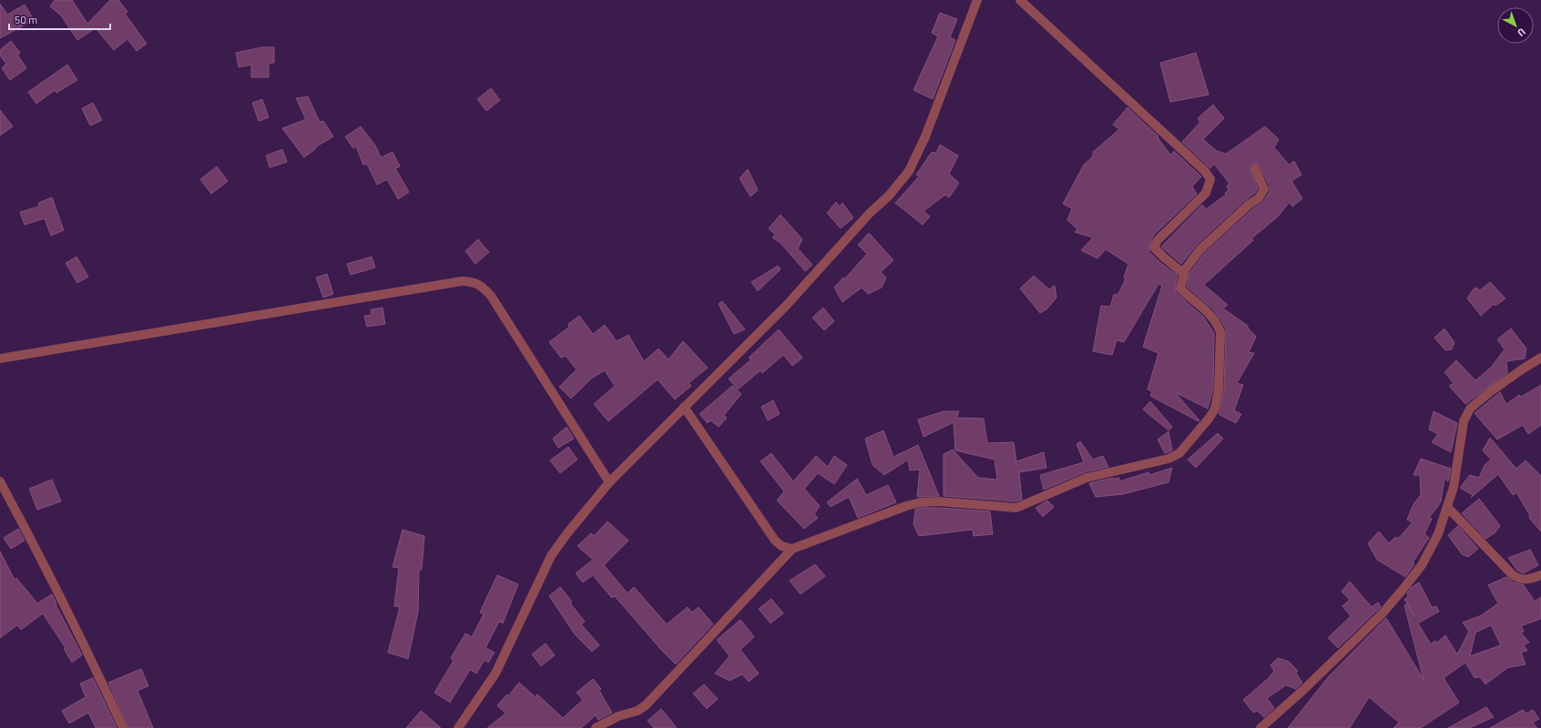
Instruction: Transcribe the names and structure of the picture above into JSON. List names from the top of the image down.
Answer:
{
  "scale_bar": "50 m",
  "north": "bottom right"
}
